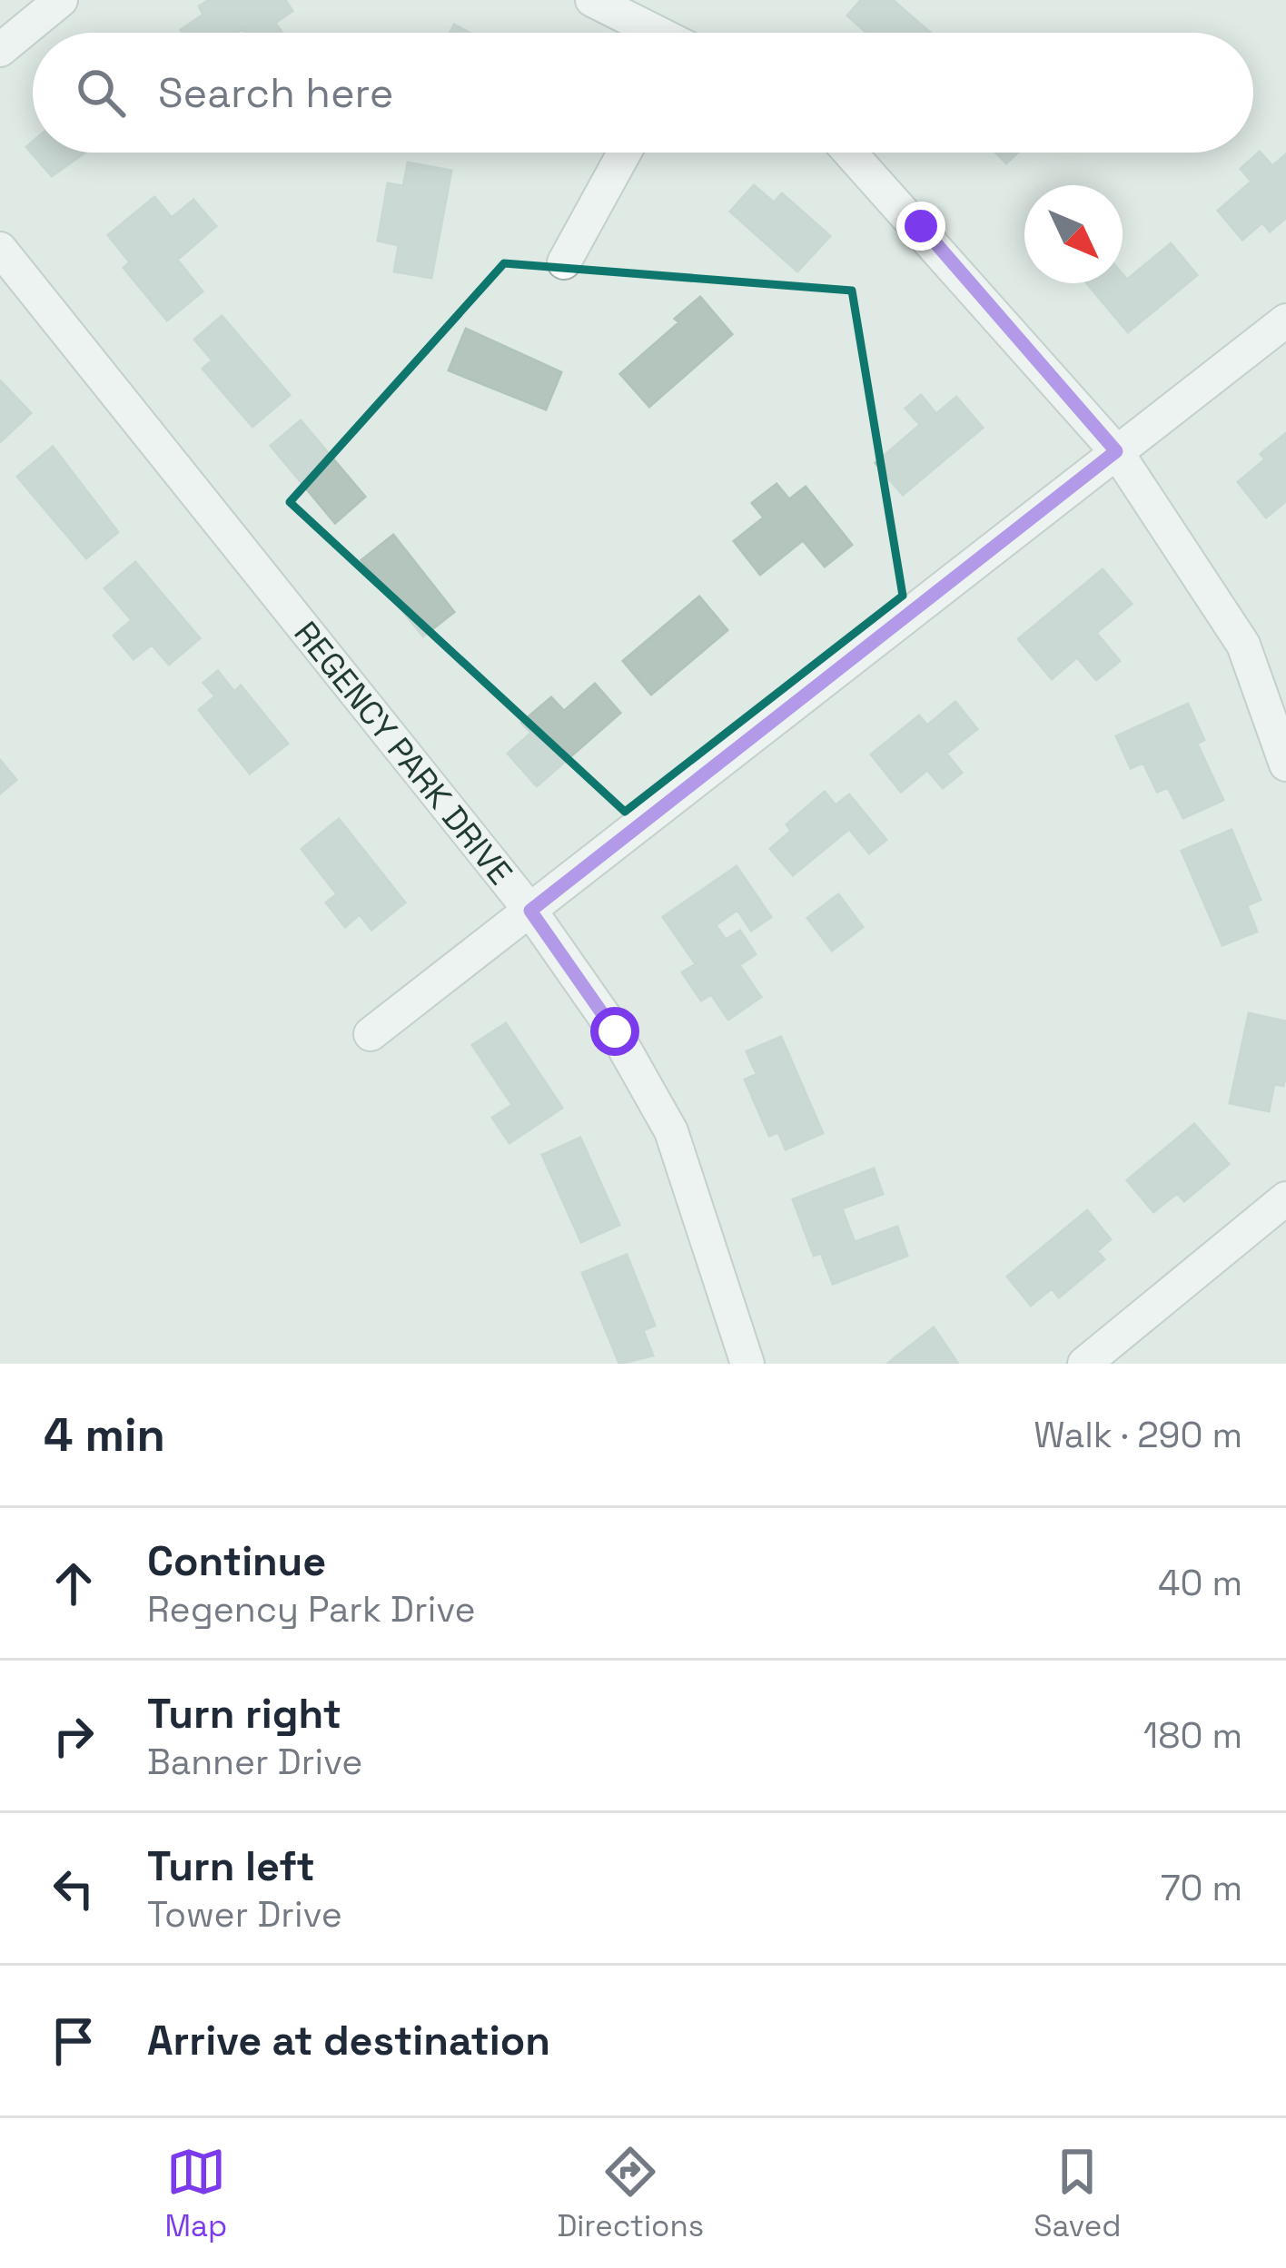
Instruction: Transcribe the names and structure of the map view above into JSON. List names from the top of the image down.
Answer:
{
  "streets": {
    "street": ["REGENCY PARK DRIVE"]
  },
  "north": "bottom right",
  "page": {
    "search": "Search here",
    "heading": ["4 min", "Walk · 290 m"],
    "list": [
      ["Continue", "Regency Park Drive", "40 m"],
      ["Turn right", "Banner Drive", "180 m"],
      ["Turn left", "Tower Drive", "70 m"],
      "Arrive at destination"
    ],
    "nav": ["Map", "Directions", "Saved"]
  }
}
